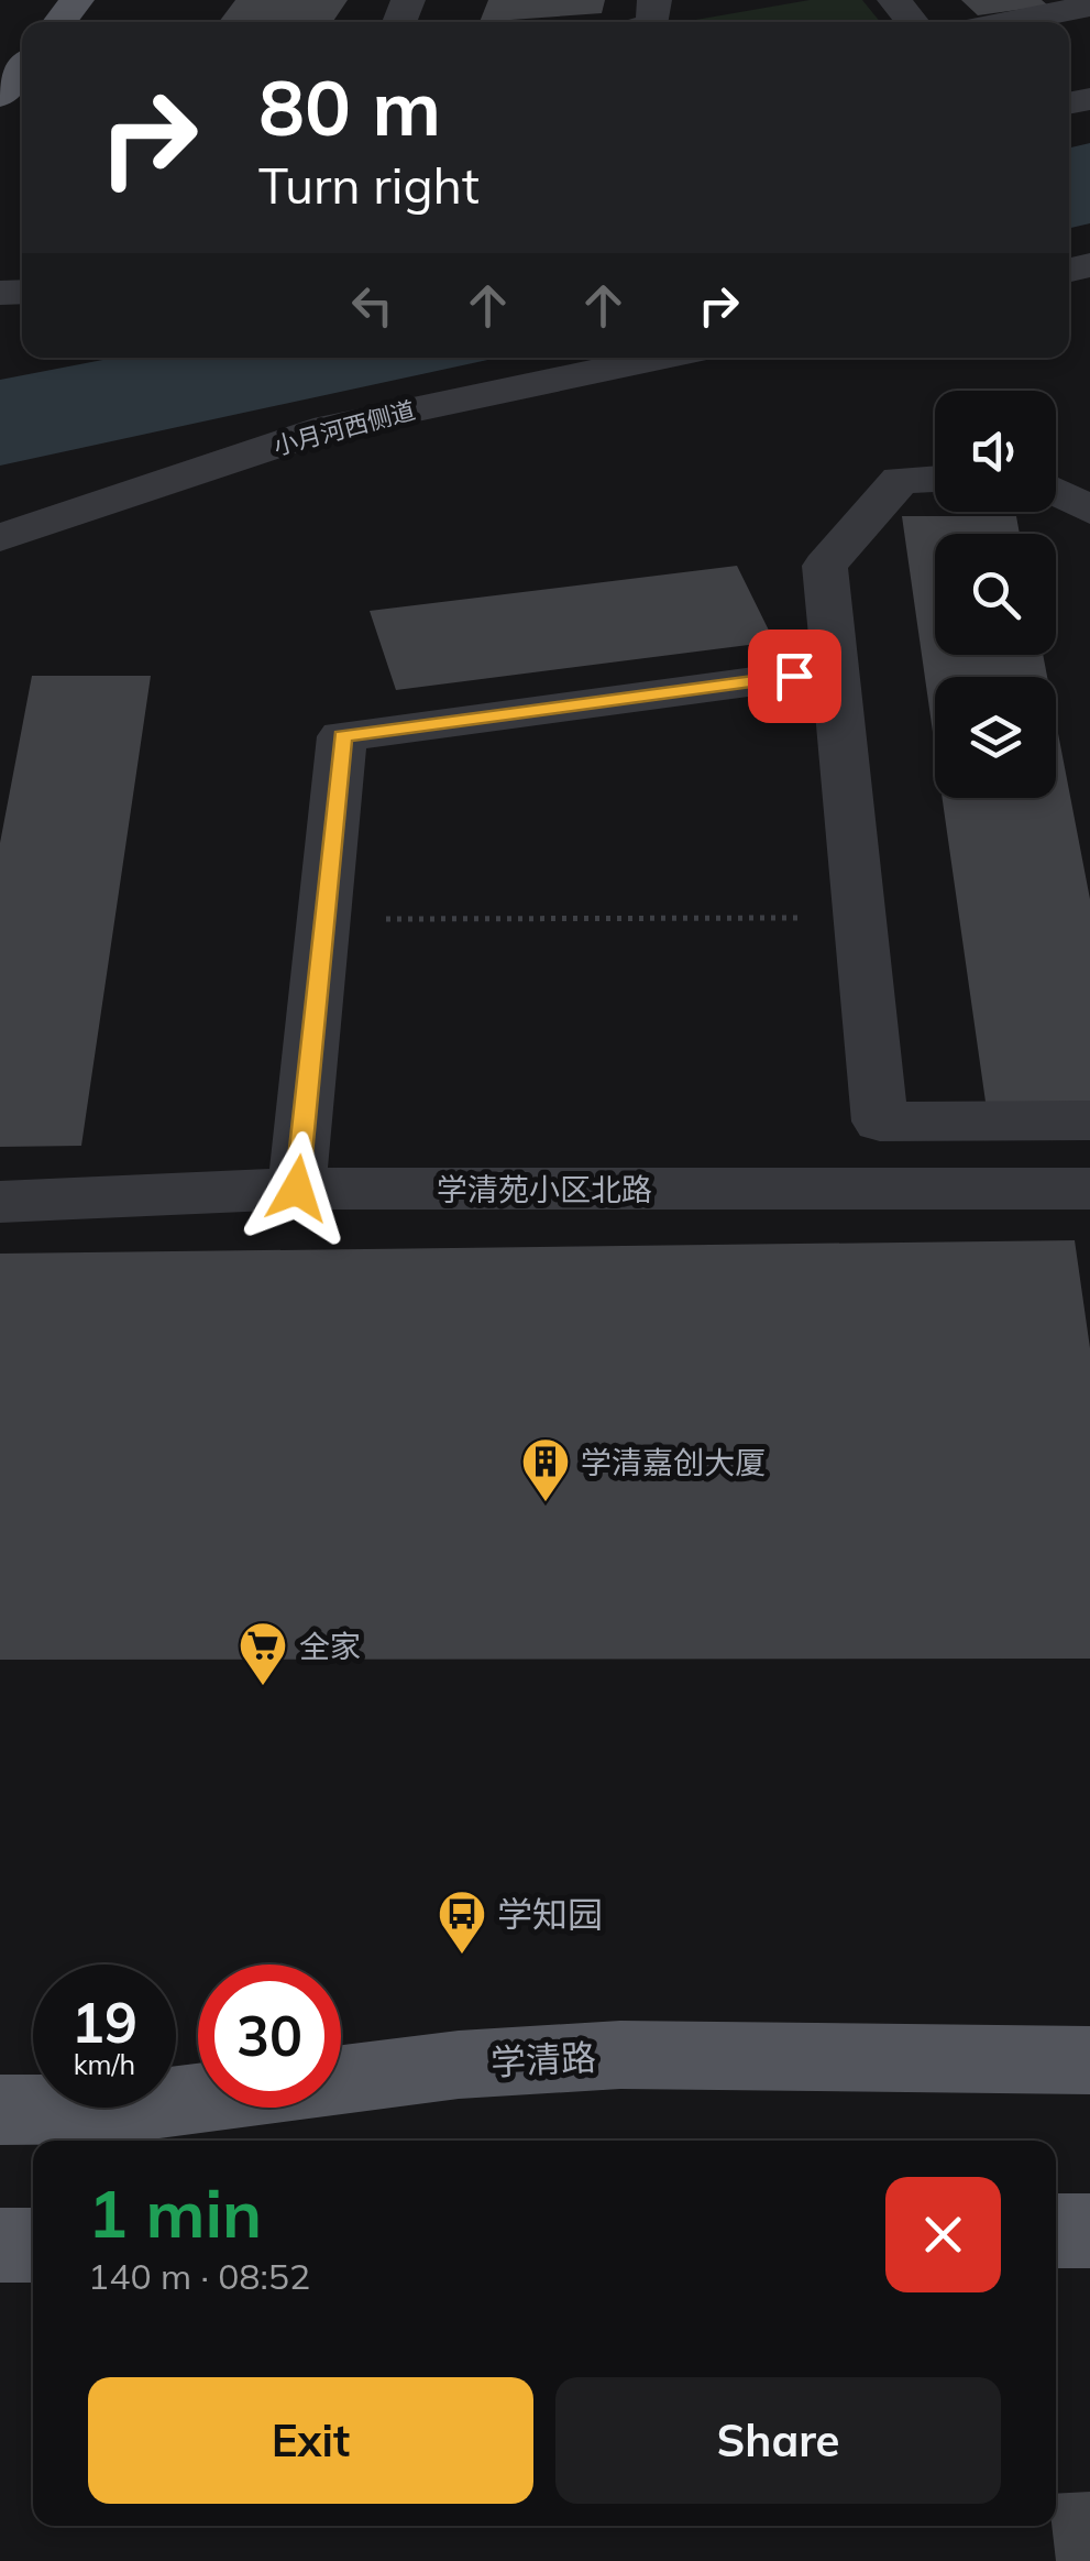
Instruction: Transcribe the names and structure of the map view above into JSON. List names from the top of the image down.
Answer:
{
  "streets": {
    "main road": ["学清路"],
    "street": ["小月河西侧道", "学清苑小区北路"]
  },
  "places": {
    "building": ["学清嘉创大厦"],
    "supermarket": ["全家"],
    "bus stop": ["学知园"]
  },
  "page": {
    "turn": ["80 m", "Turn right"],
    "speed": "19 km/h",
    "limit": "30",
    "heading": ["1 min", "140 m · 08:52"],
    "buttons": ["Exit", "Share"]
  }
}
